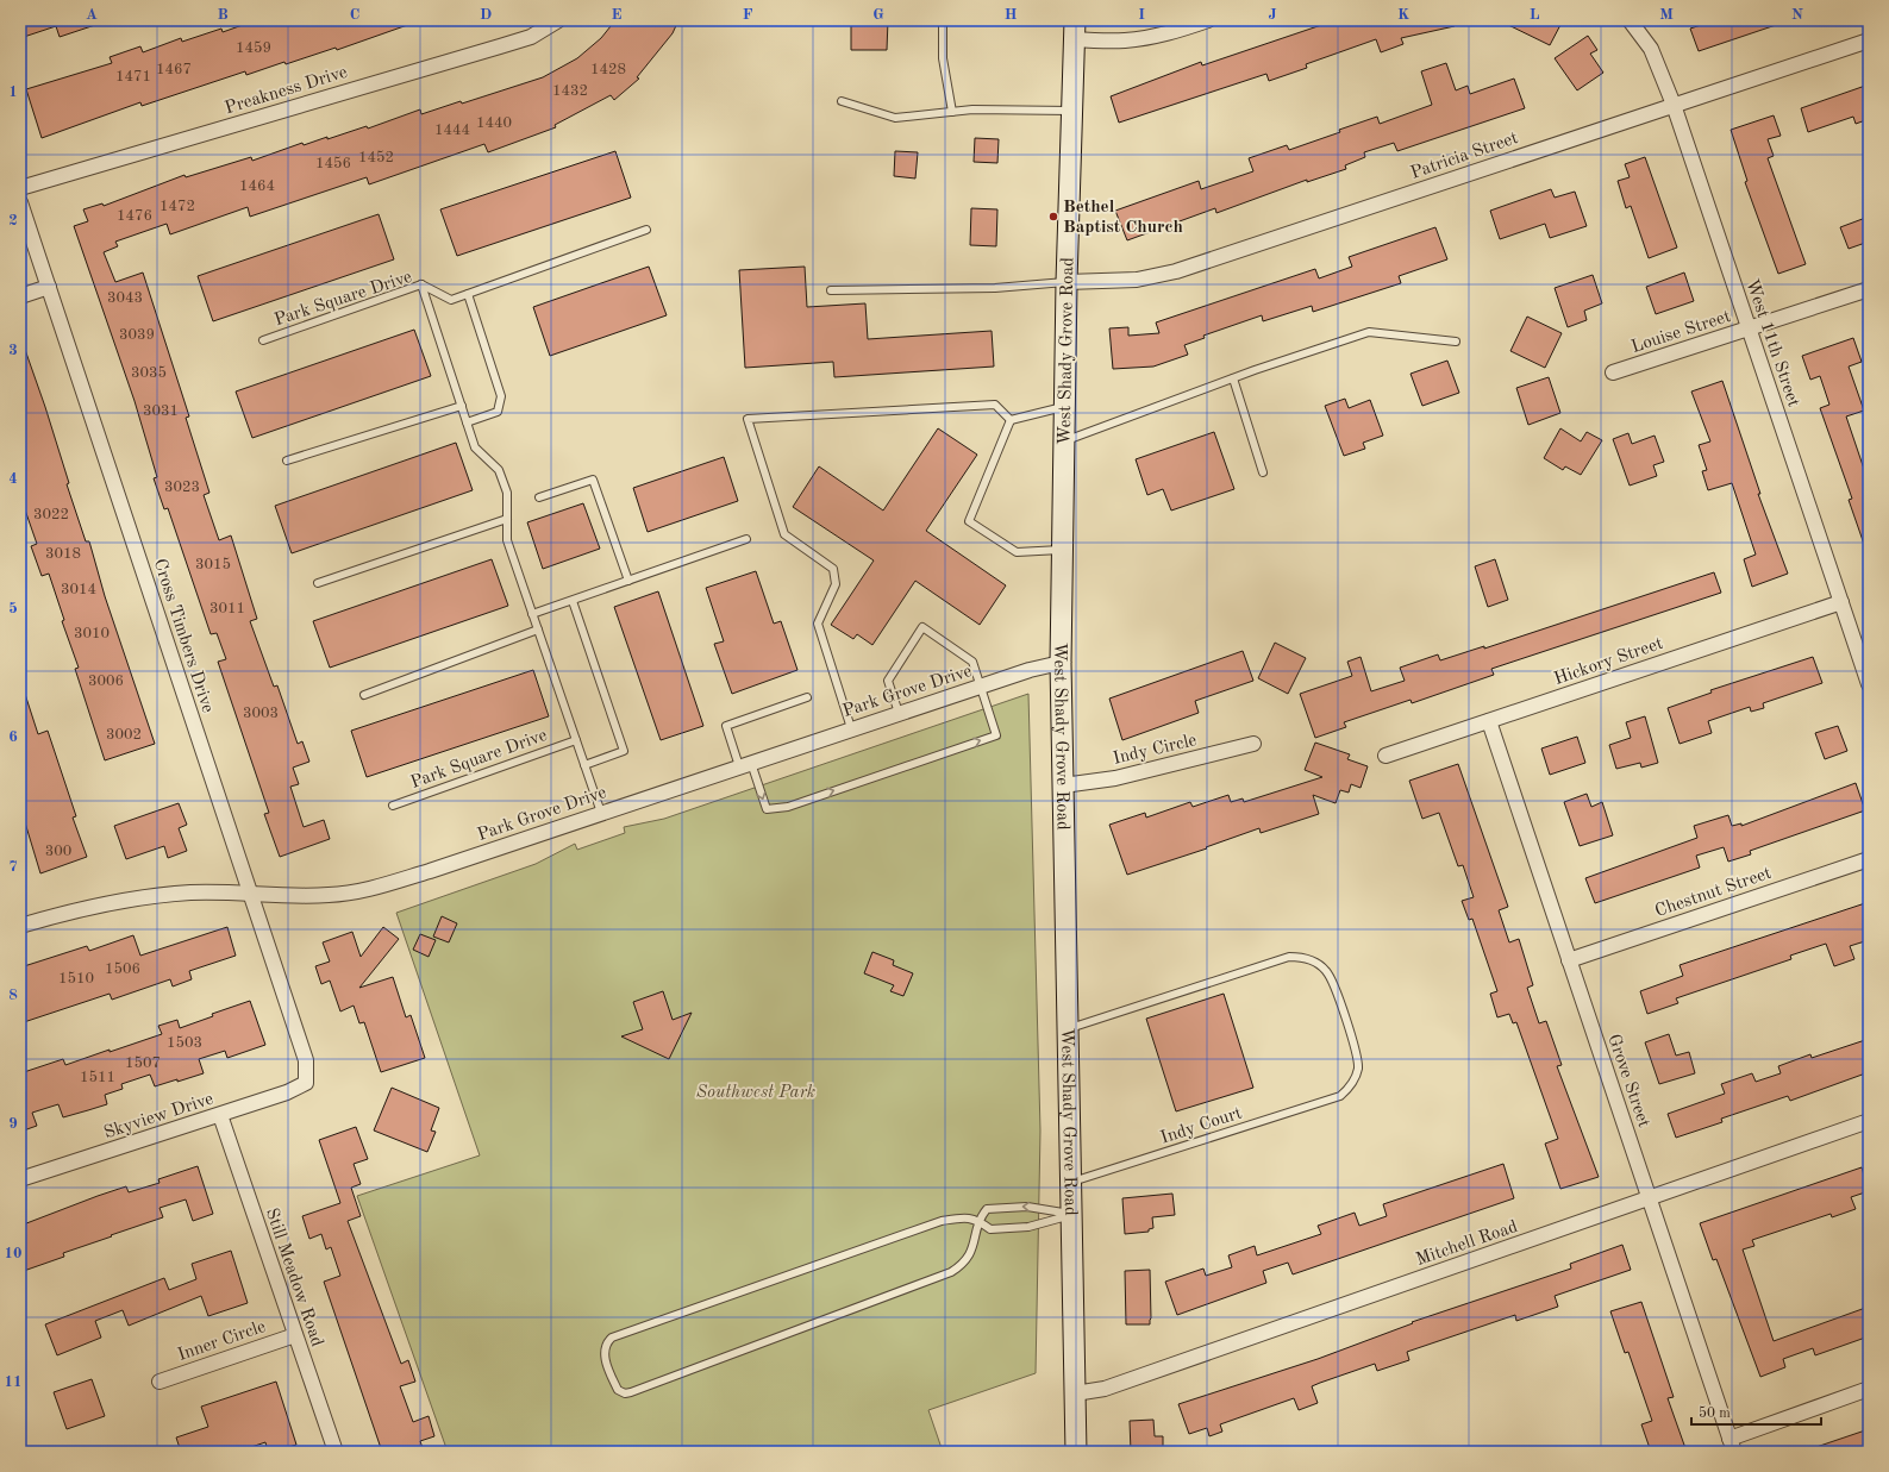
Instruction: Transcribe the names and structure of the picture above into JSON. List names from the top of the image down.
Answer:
{
  "streets": {
    "main road": ["West Shady Grove Road"],
    "street": [
      "Preakness Drive",
      "Patricia Street",
      "Louise Street",
      "West 11th Street",
      "Cross Timbers Drive",
      "Hickory Street",
      "Park Grove Drive",
      "Indy Circle",
      "Chestnut Street",
      "Grove Street",
      "Skyview Drive",
      "Mitchell Road",
      "Still Meadow Road",
      "Inner Circle"
    ],
    "lane": ["Park Square Drive", "Indy Court"]
  },
  "crossings": [
    ["Patricia Street", "West 11th Street"],
    ["Patricia Street", "West Shady Grove Road"],
    ["Park Square Drive", "Park Grove Drive"],
    ["Louise Street", "West 11th Street"],
    ["West 11th Street", "Hickory Street"],
    ["West Shady Grove Road", "Park Grove Drive"],
    ["West Shady Grove Road", "Indy Circle"],
    ["West Shady Grove Road", "Indy Court"],
    ["West Shady Grove Road", "Mitchell Road"],
    ["Cross Timbers Drive", "Park Grove Drive"],
    ["Cross Timbers Drive", "Skyview Drive"],
    ["Hickory Street", "Grove Street"],
    ["Chestnut Street", "Grove Street"],
    ["Grove Street", "Mitchell Road"],
    ["Skyview Drive", "Still Meadow Road"],
    ["Still Meadow Road", "Inner Circle"]
  ],
  "parks": ["Southwest Park"],
  "places": ["Bethel Baptist Church"],
  "house_numbers": [
    "1459",
    "1467",
    "1428",
    "1471",
    "1432",
    "1440",
    "1444",
    "1452",
    "1456",
    "1464",
    "1472",
    "1476",
    "3043",
    "3039",
    "3035",
    "3031",
    "3023",
    "3022",
    "3018",
    "3015",
    "3014",
    "3011",
    "3010",
    "3006",
    "3003",
    "3002",
    "300",
    "1506",
    "1510",
    "1503",
    "1507",
    "1511"
  ],
  "scale_bar": "50 m",
  "grid": {
    "columns": [
      "A",
      "B",
      "C",
      "D",
      "E",
      "F",
      "G",
      "H",
      "I",
      "J",
      "K",
      "L",
      "M",
      "N"
    ],
    "rows": [
      "1",
      "2",
      "3",
      "4",
      "5",
      "6",
      "7",
      "8",
      "9",
      "10",
      "11"
    ]
  }
}
